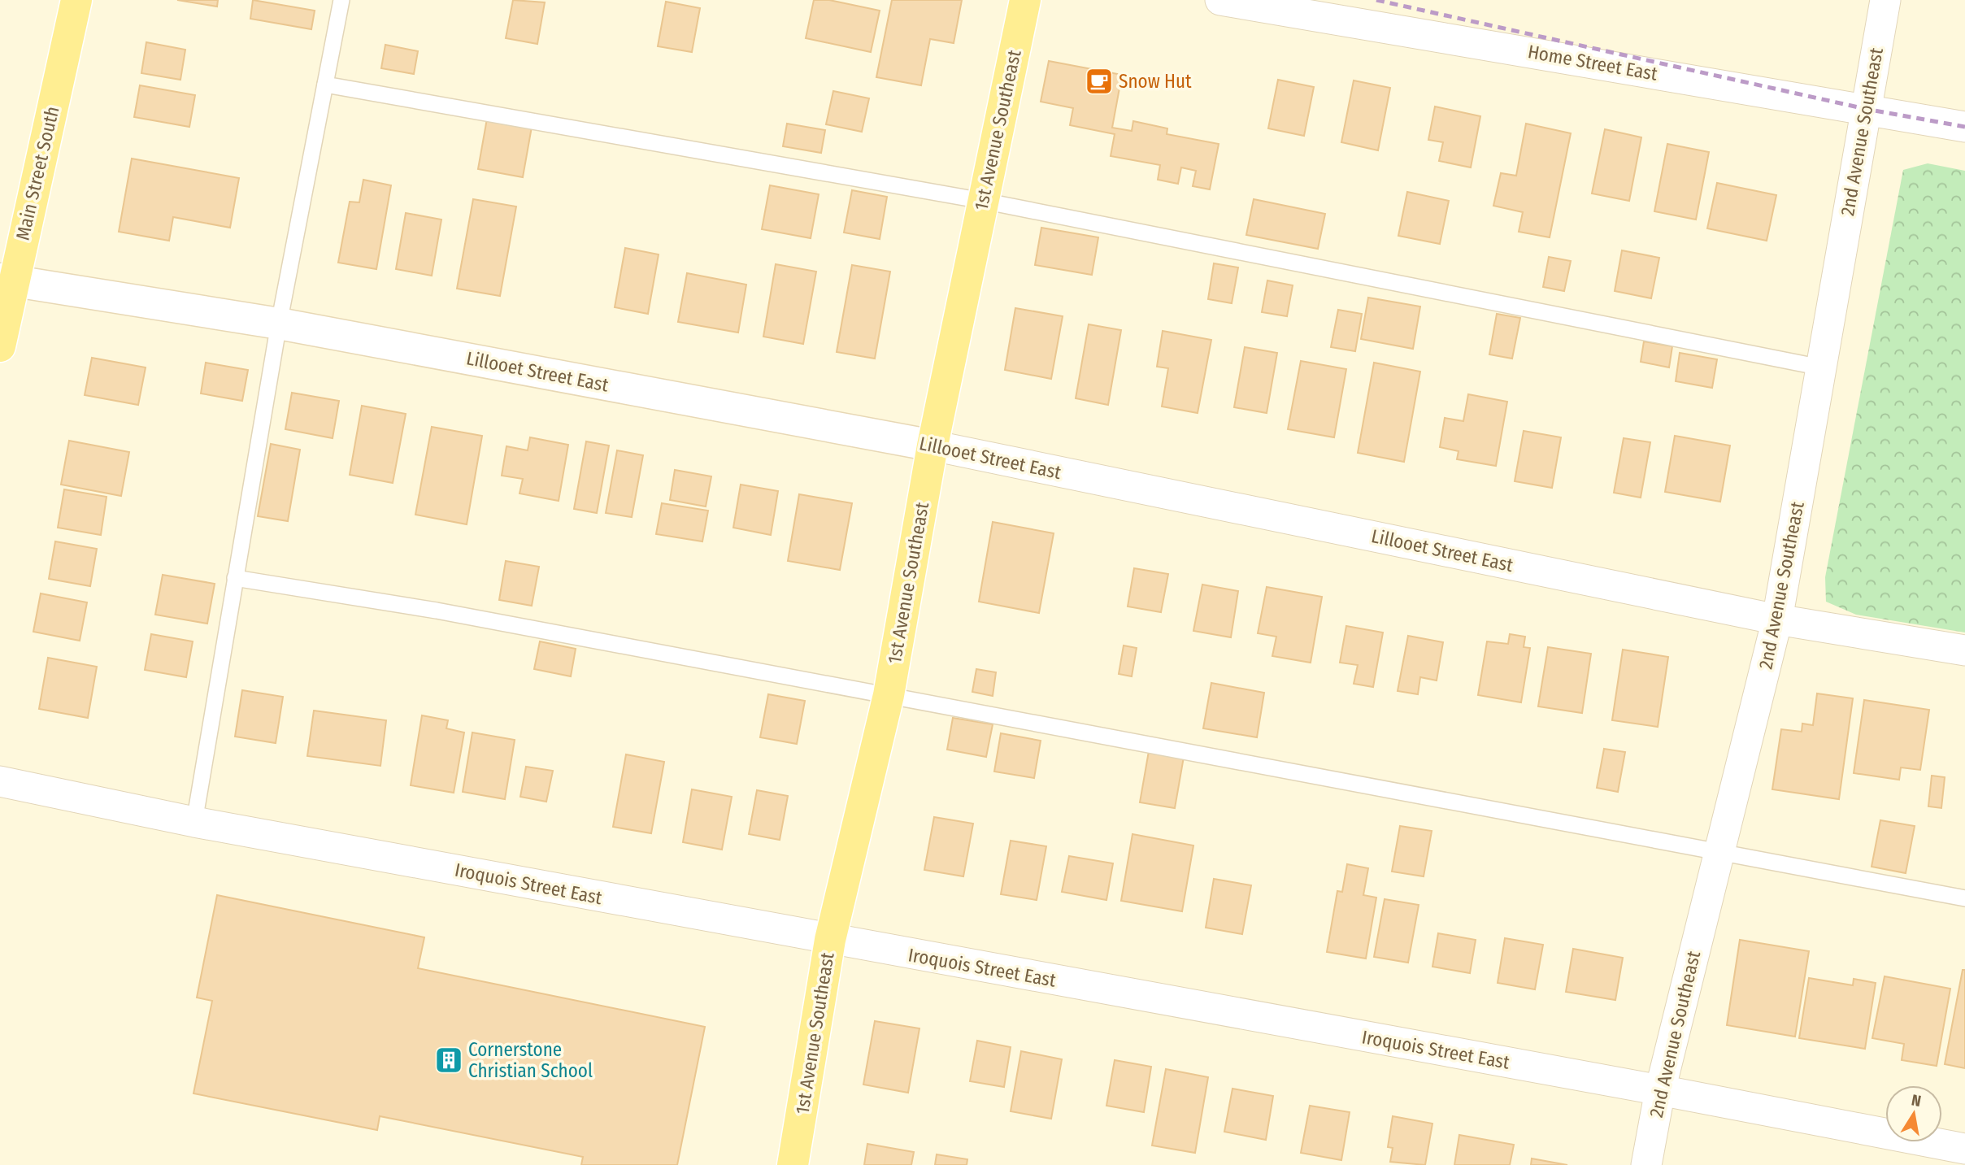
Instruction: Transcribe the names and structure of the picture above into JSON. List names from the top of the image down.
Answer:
{
  "streets": {
    "main road": ["1st Avenue Southeast", "Main Street South"],
    "street": [
      "Home Street East",
      "2nd Avenue Southeast",
      "Lillooet Street East",
      "Iroquois Street East"
    ]
  },
  "crossings": [
    ["Home Street East", "2nd Avenue Southeast"],
    ["1st Avenue Southeast", "Lillooet Street East"],
    ["1st Avenue Southeast", "Iroquois Street East"],
    ["2nd Avenue Southeast", "Lillooet Street East"],
    ["2nd Avenue Southeast", "Iroquois Street East"],
    ["Main Street South", "Lillooet Street East"]
  ],
  "places": {
    "cafe": ["Snow Hut"],
    "building": ["Cornerstone Christian School"]
  },
  "north": "top"
}
